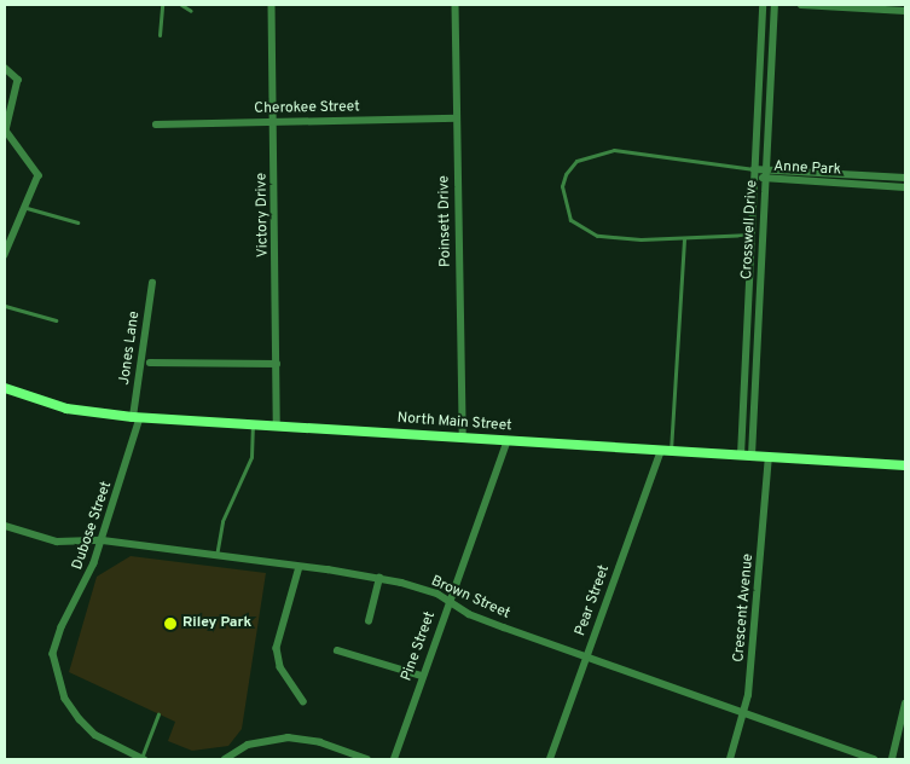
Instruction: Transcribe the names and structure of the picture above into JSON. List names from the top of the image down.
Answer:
{
  "streets": {
    "main road": ["North Main Street"],
    "street": [
      "Cherokee Street",
      "Anne Park",
      "Victory Drive",
      "Poinsett Drive",
      "Crosswell Drive",
      "Jones Lane",
      "Dubose Street",
      "Brown Street",
      "Pear Street",
      "Crescent Avenue",
      "Pine Street"
    ]
  },
  "crossings": [
    ["Cherokee Street", "Victory Drive"],
    ["Cherokee Street", "Poinsett Drive"],
    ["Anne Park", "Crosswell Drive"],
    ["Victory Drive", "North Main Street"],
    ["Poinsett Drive", "North Main Street"],
    ["Crosswell Drive", "North Main Street"],
    ["Jones Lane", "North Main Street"],
    ["Jones Lane", "Dubose Street"],
    ["North Main Street", "Dubose Street"],
    ["North Main Street", "Pear Street"],
    ["North Main Street", "Crescent Avenue"],
    ["North Main Street", "Pine Street"],
    ["Dubose Street", "Brown Street"],
    ["Brown Street", "Pear Street"],
    ["Brown Street", "Crescent Avenue"],
    ["Brown Street", "Pine Street"]
  ],
  "places": ["Riley Park"]
}
